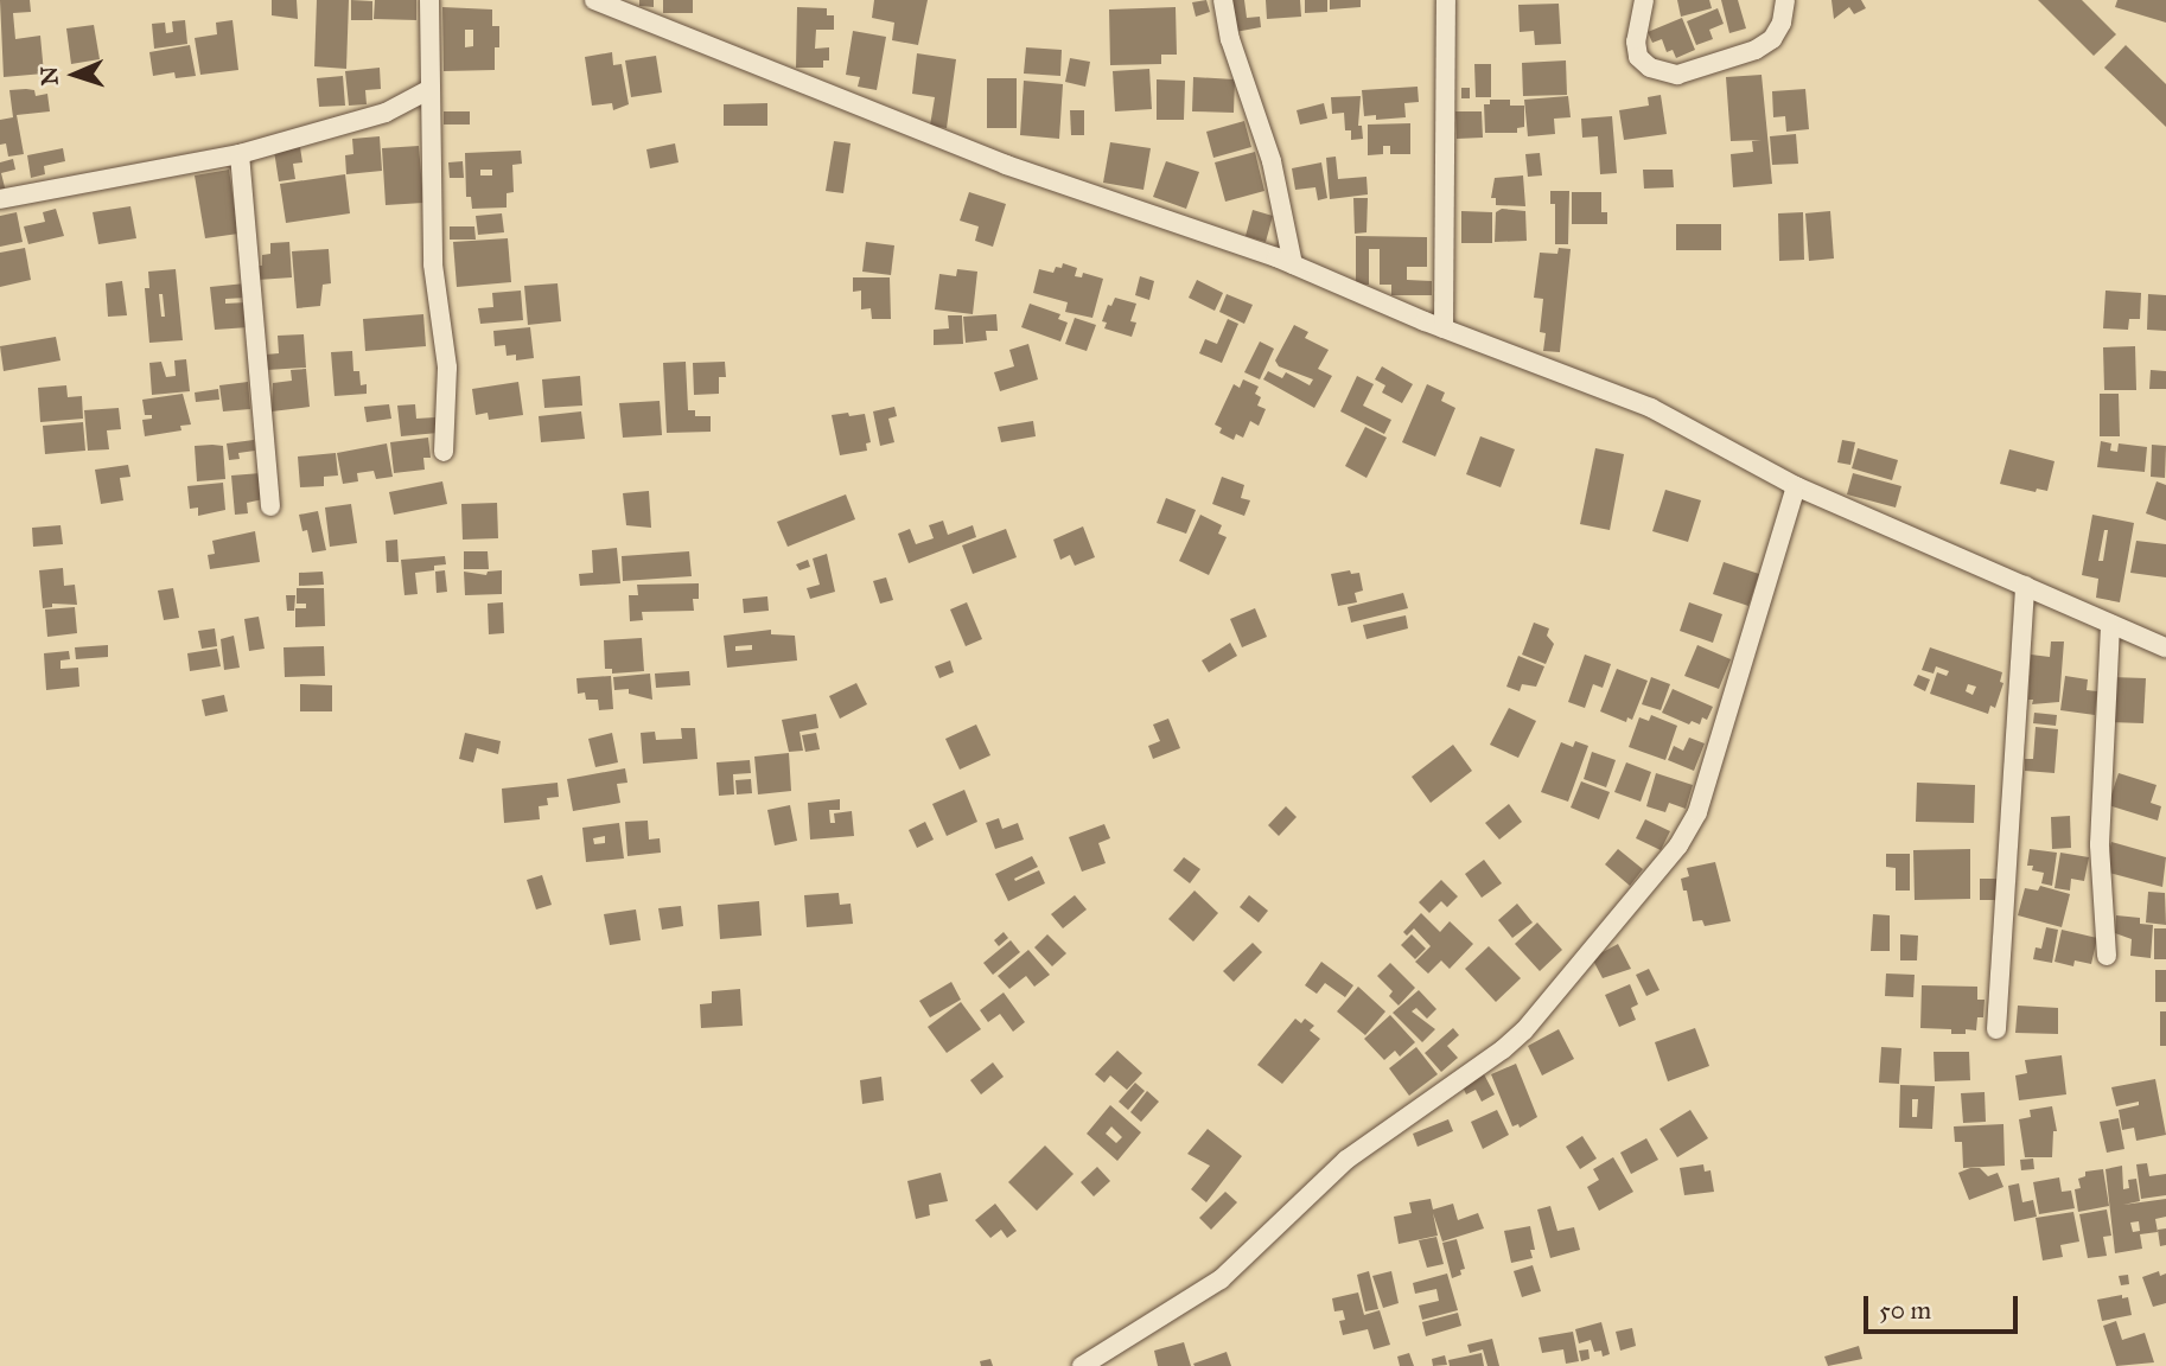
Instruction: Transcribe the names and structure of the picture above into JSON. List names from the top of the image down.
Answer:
{
  "scale_bar": "50 m",
  "north": "left"
}
